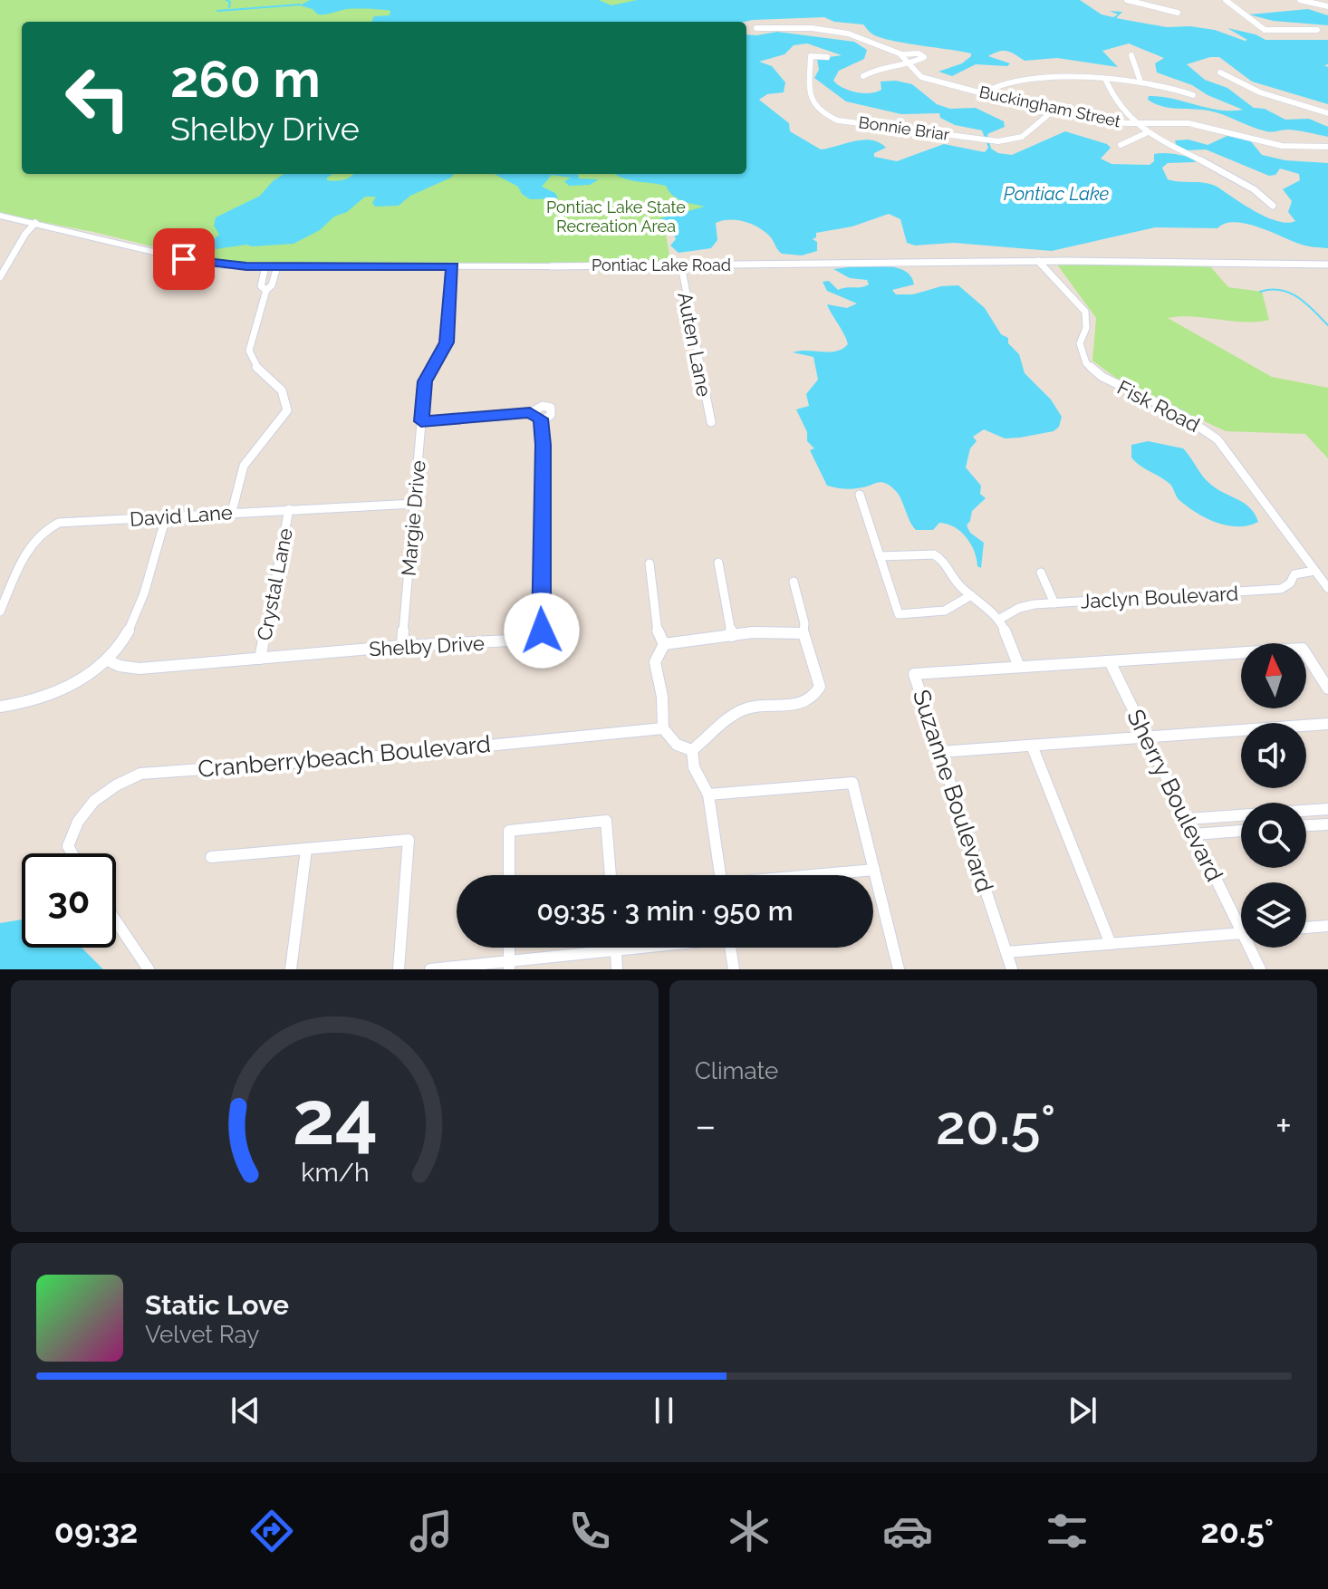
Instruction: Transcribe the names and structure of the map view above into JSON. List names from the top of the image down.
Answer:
{
  "streets": {
    "street": [
      "Buckingham Street",
      "Bonnie Briar",
      "Pontiac Lake Road",
      "Auten Lane",
      "Fisk Road",
      "David Lane",
      "Margie Drive",
      "Crystal Lane",
      "Jaclyn Boulevard",
      "Shelby Drive",
      "Cranberrybeach Boulevard",
      "Suzanne Boulevard",
      "Sherry Boulevard"
    ]
  },
  "crossings": [
    ["Buckingham Street", "Bonnie Briar"],
    ["Pontiac Lake Road", "Auten Lane"],
    ["Pontiac Lake Road", "Fisk Road"],
    ["Pontiac Lake Road", "Margie Drive"],
    ["Fisk Road", "Jaclyn Boulevard"],
    ["David Lane", "Margie Drive"],
    ["David Lane", "Crystal Lane"],
    ["Margie Drive", "Shelby Drive"],
    ["Crystal Lane", "Shelby Drive"],
    ["Suzanne Boulevard", "Sherry Boulevard"]
  ],
  "water": ["Pontiac Lake"],
  "parks": ["Pontiac Lake State Recreation Area"],
  "north": "top",
  "page": {
    "turn": ["260 m", "Shelby Drive"],
    "limit": "30",
    "trip": "09:35 · 3 min · 950 m",
    "tile": "Climate",
    "heat": ["−", "20.5°", "+"],
    "song": ["Static Love", "Velvet Ray"],
    "tabs": ["09:32", "20.5°"],
    "gauge": ["24", "km/h"]
  }
}
